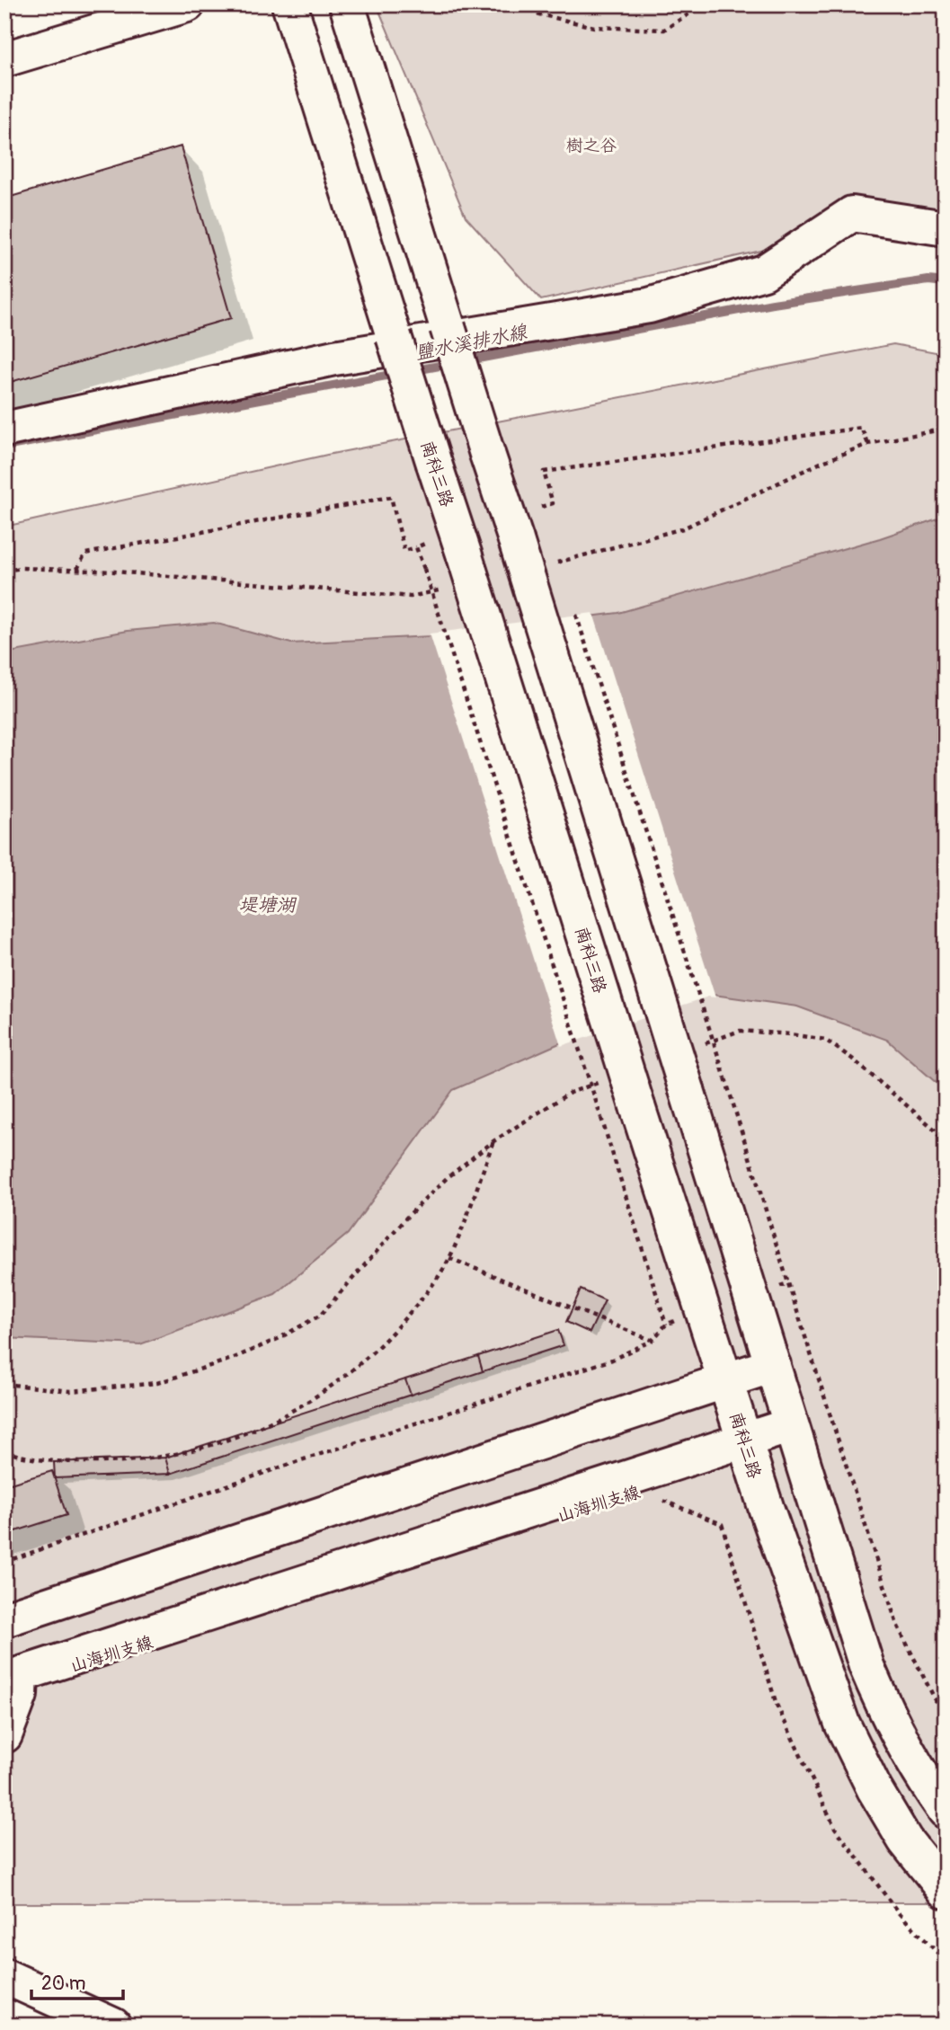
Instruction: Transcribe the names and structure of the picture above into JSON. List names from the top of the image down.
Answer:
{
  "streets": {
    "street": ["南科三路"],
    "path": ["山海圳支線"]
  },
  "water": ["鹽水溪排水線", "堤塘湖"],
  "parks": ["樹之谷"],
  "scale_bar": "20 m"
}
